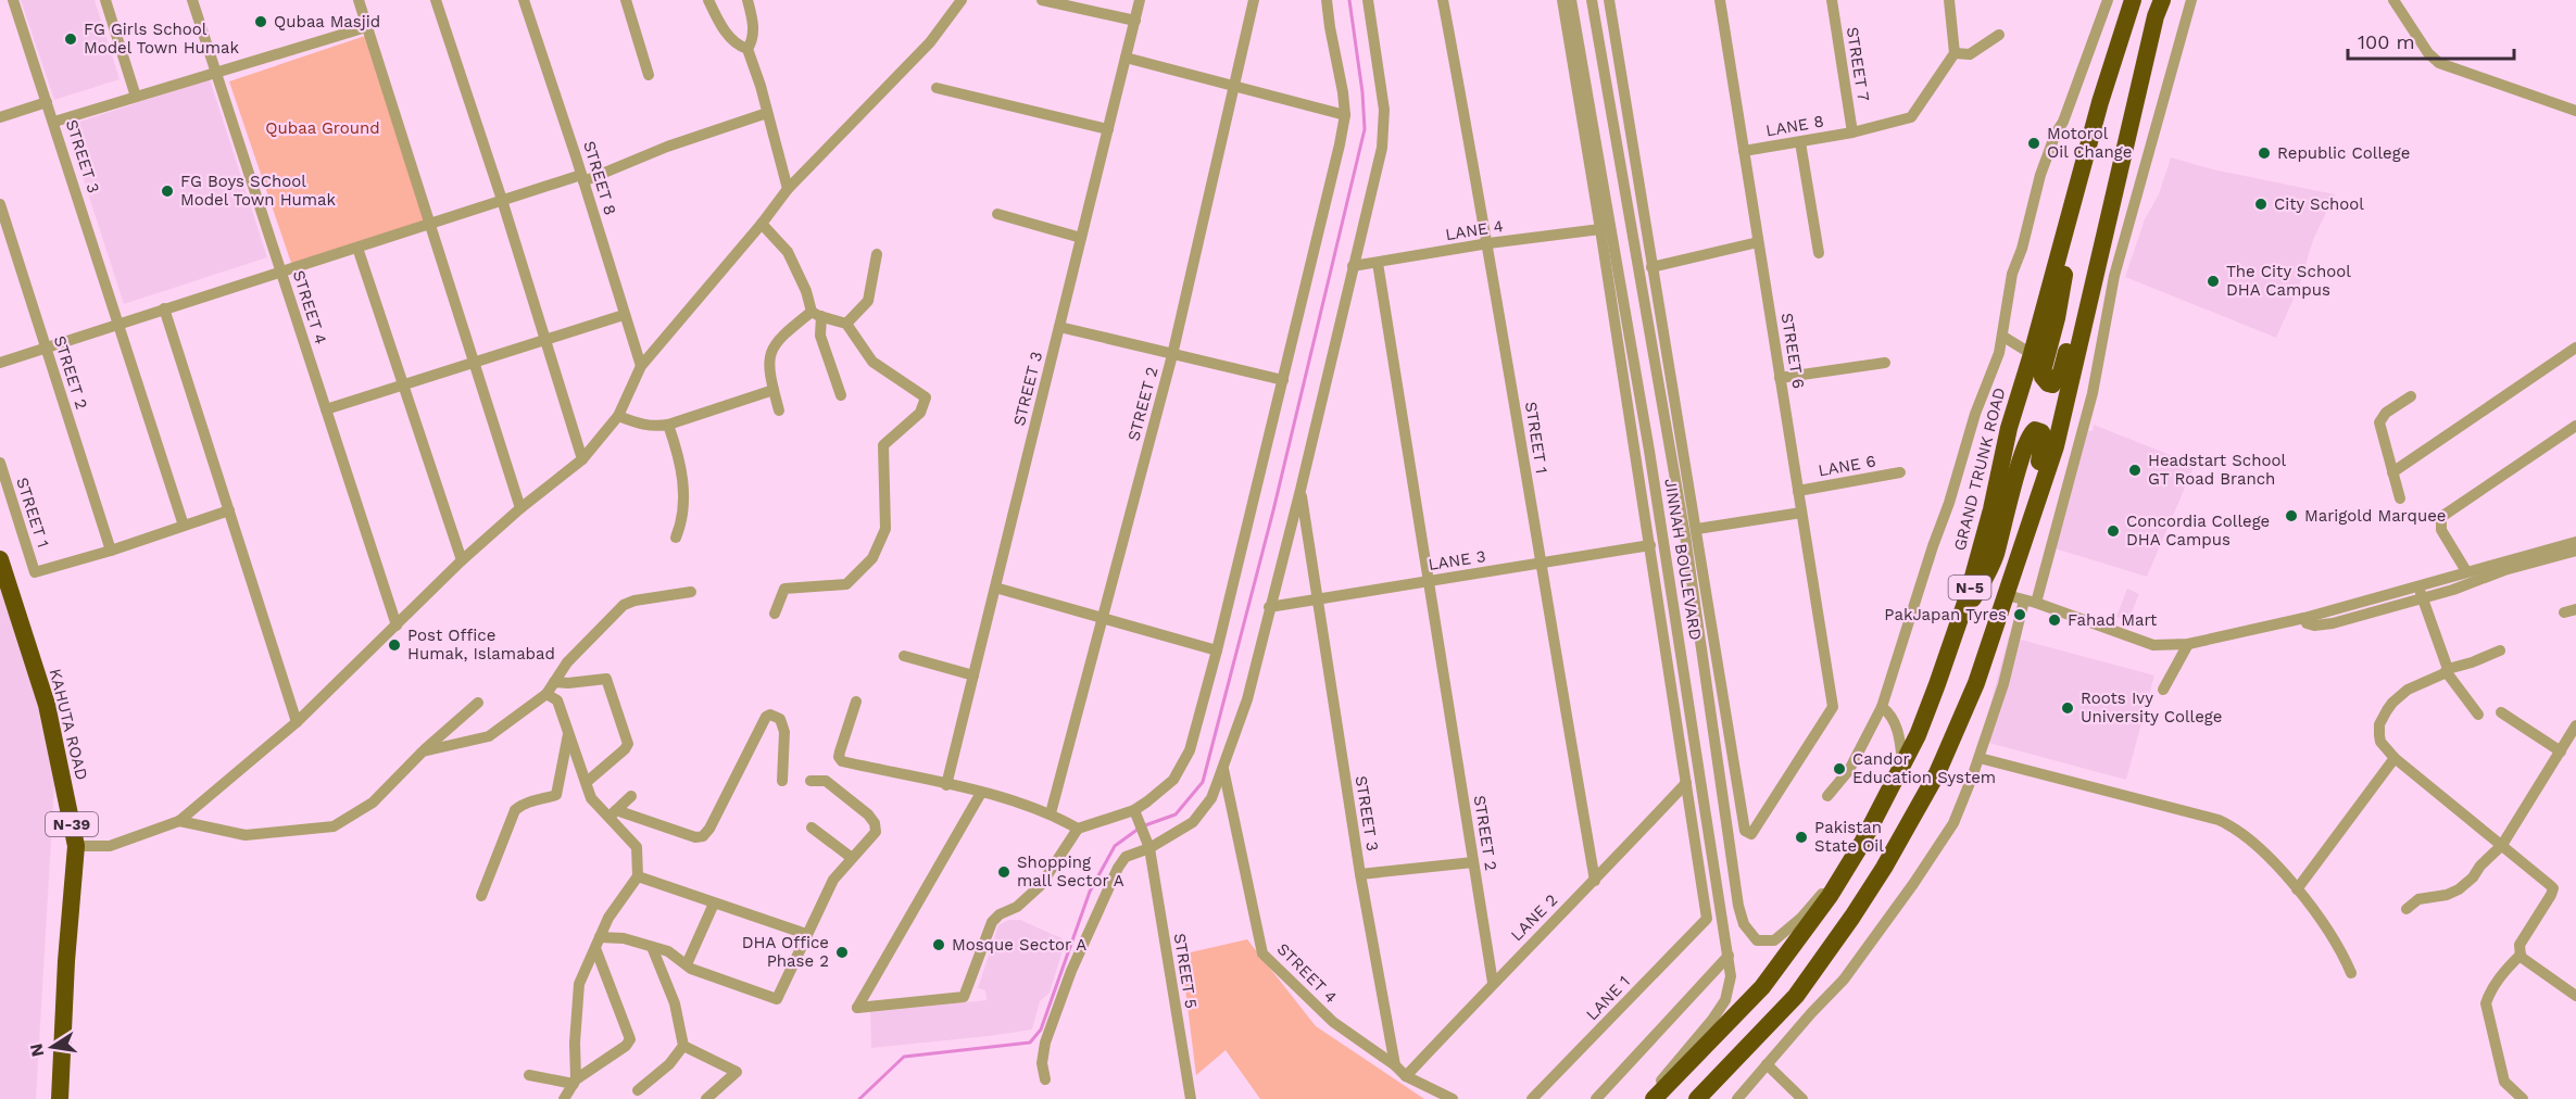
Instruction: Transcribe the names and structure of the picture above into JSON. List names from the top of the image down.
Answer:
{
  "streets": {
    "highway": [
      "GRAND TRUNK ROAD",
      "N-5",
      "KAHUTA ROAD",
      "N-39"
    ],
    "street": [
      "STREET 7",
      "LANE 8",
      "STREET 3",
      "STREET 8",
      "LANE 4",
      "STREET 4",
      "STREET 6",
      "STREET 2",
      "STREET 1",
      "LANE 6",
      "JINNAH BOULEVARD",
      "LANE 3",
      "LANE 2",
      "STREET 5",
      "LANE 1"
    ]
  },
  "crossings": [
    ["STREET 7", "LANE 8"],
    ["LANE 8", "STREET 6"],
    ["STREET 3", "STREET 4"],
    ["STREET 3", "LANE 3"],
    ["LANE 4", "STREET 2"],
    ["LANE 4", "STREET 1"],
    ["STREET 4", "LANE 2"],
    ["STREET 6", "LANE 6"],
    ["STREET 2", "STREET 1"],
    ["STREET 2", "LANE 3"],
    ["STREET 2", "LANE 2"],
    ["STREET 1", "LANE 3"],
    ["STREET 1", "LANE 2"],
    ["GRAND TRUNK ROAD", "JINNAH BOULEVARD"],
    ["LANE 2", "LANE 1"]
  ],
  "parks": ["Qubaa Ground"],
  "places": [
    "Qubaa Masjid",
    "FG Girls School Model Town Humak",
    "Motorol Oil Change",
    "Republic College",
    "FG Boys SChool Model Town Humak",
    "City School",
    "The City School DHA Campus",
    "Headstart School GT Road Branch",
    "Marigold Marquee",
    "Concordia College DHA Campus",
    "PakJapan Tyres",
    "Fahad Mart",
    "Post Office Humak, Islamabad",
    "Roots Ivy University College",
    "Candor Education System",
    "Pakistan State Oil",
    "Shopping mall Sector A",
    "Mosque Sector A",
    "DHA Office Phase 2"
  ],
  "scale_bar": "100 m",
  "north": "left"
}
